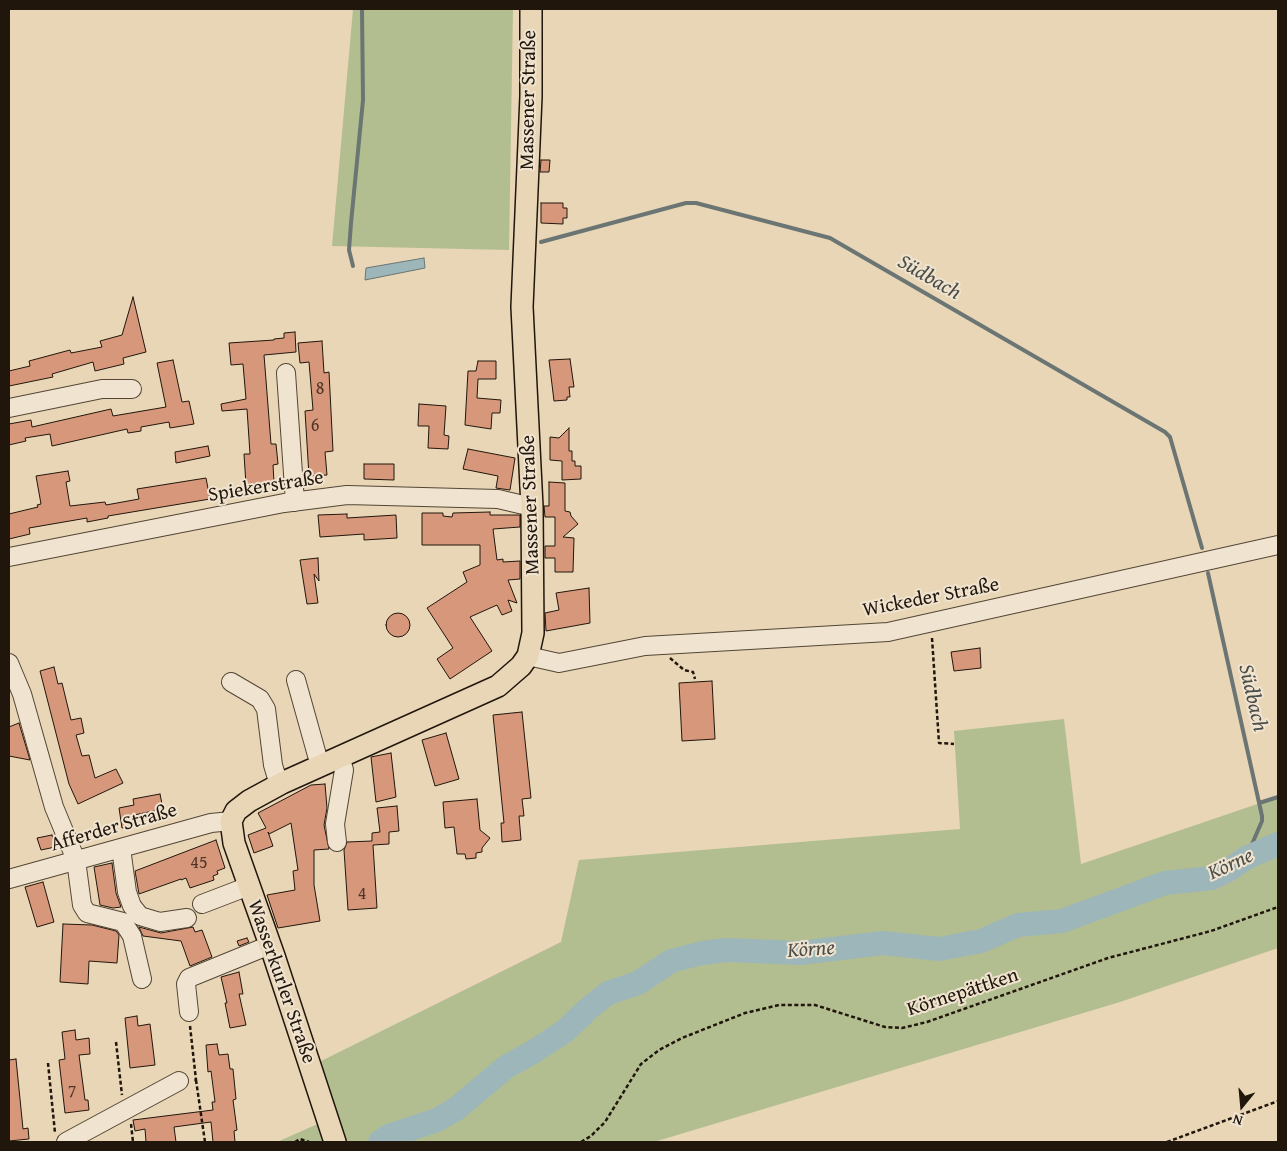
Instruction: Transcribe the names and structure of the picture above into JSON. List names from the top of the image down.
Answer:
{
  "streets": {
    "main road": ["Massener Straße", "Wasserkurler Straße"],
    "street": ["Spiekerstraße", "Wickeder Straße", "Afferder Straße"],
    "path": ["Körnepättken"]
  },
  "crossings": [
    ["Massener Straße", "Spiekerstraße"],
    ["Massener Straße", "Wickeder Straße"],
    ["Afferder Straße", "Wasserkurler Straße"]
  ],
  "water": ["Südbach", "Körne"],
  "house_numbers": [
    "8",
    "6",
    "45",
    "4",
    "7"
  ],
  "north": "bottom"
}
